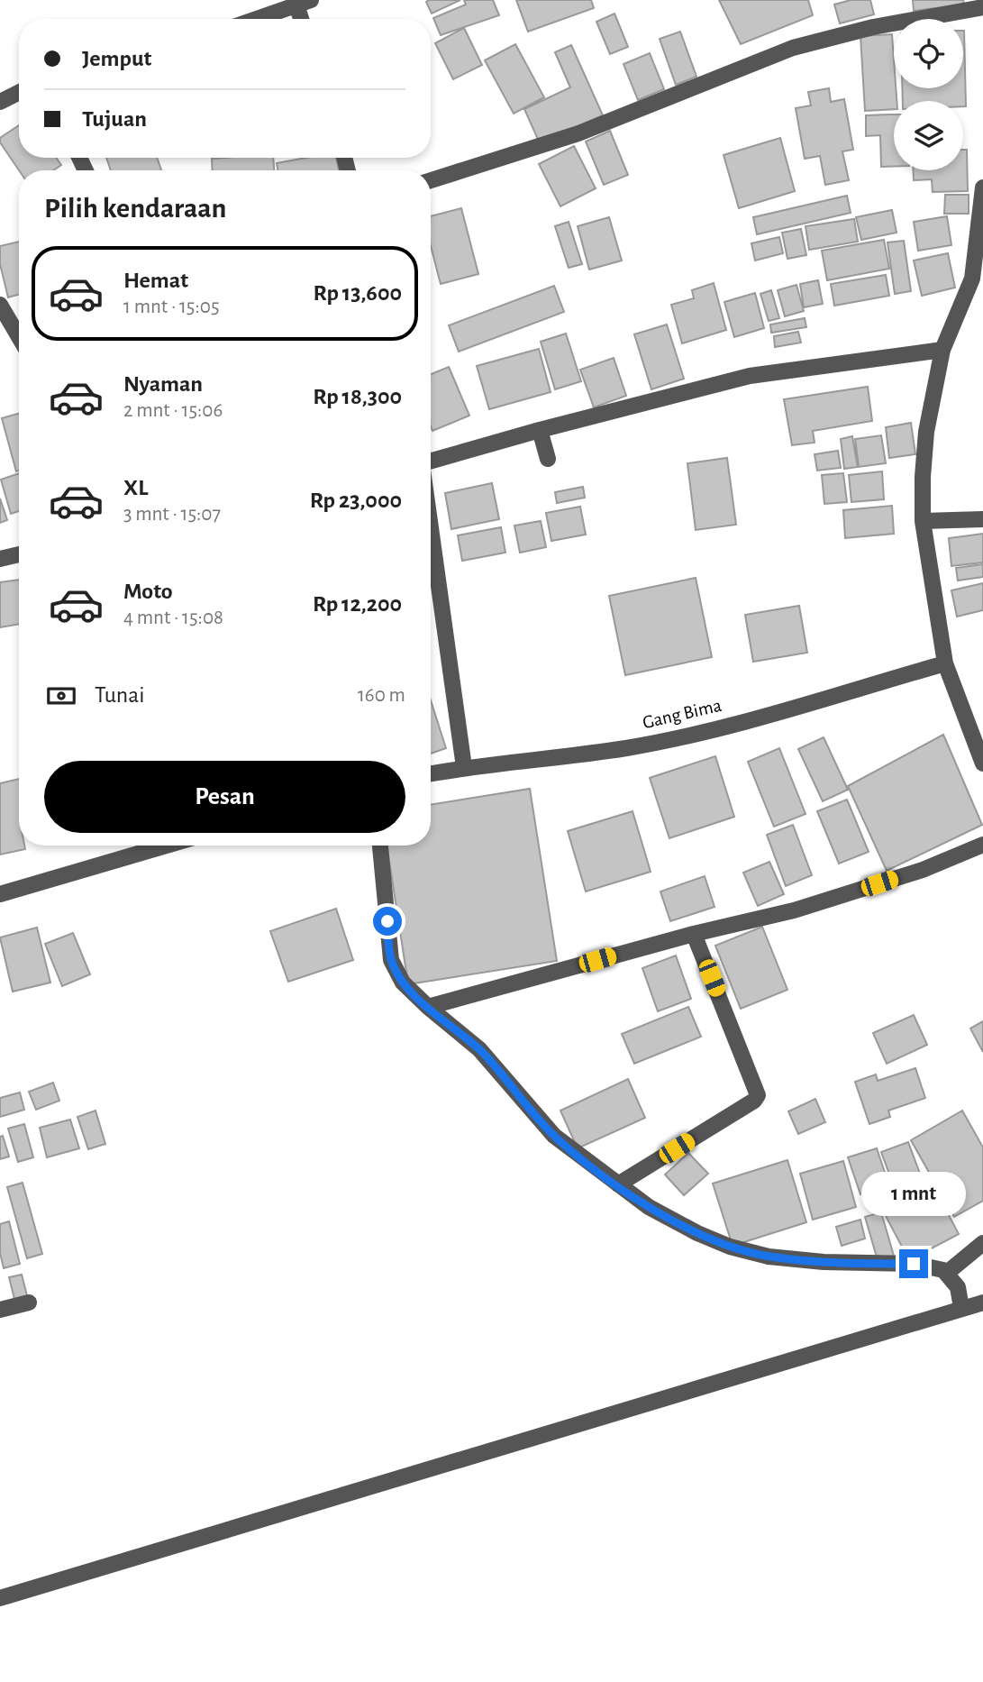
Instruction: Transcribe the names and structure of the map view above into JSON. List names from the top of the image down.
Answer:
{
  "streets": {
    "street": ["Gang Bima"]
  },
  "page": {
    "banner": ["Jemput", "Tujuan"],
    "heading": "Pilih kendaraan",
    "list": [
      {
        "name": "Hemat",
        "note": "1 mnt · 15:05",
        "value": "Rp 13,600"
      },
      {
        "name": "Nyaman",
        "note": "2 mnt · 15:06",
        "value": "Rp 18,300"
      },
      {
        "name": "XL",
        "note": "3 mnt · 15:07",
        "value": "Rp 23,000"
      },
      {
        "name": "Moto",
        "note": "4 mnt · 15:08",
        "value": "Rp 12,200"
      }
    ],
    "pay": ["Tunai", "160 m"],
    "buttons": "Pesan",
    "bubble": "1 mnt"
  }
}
